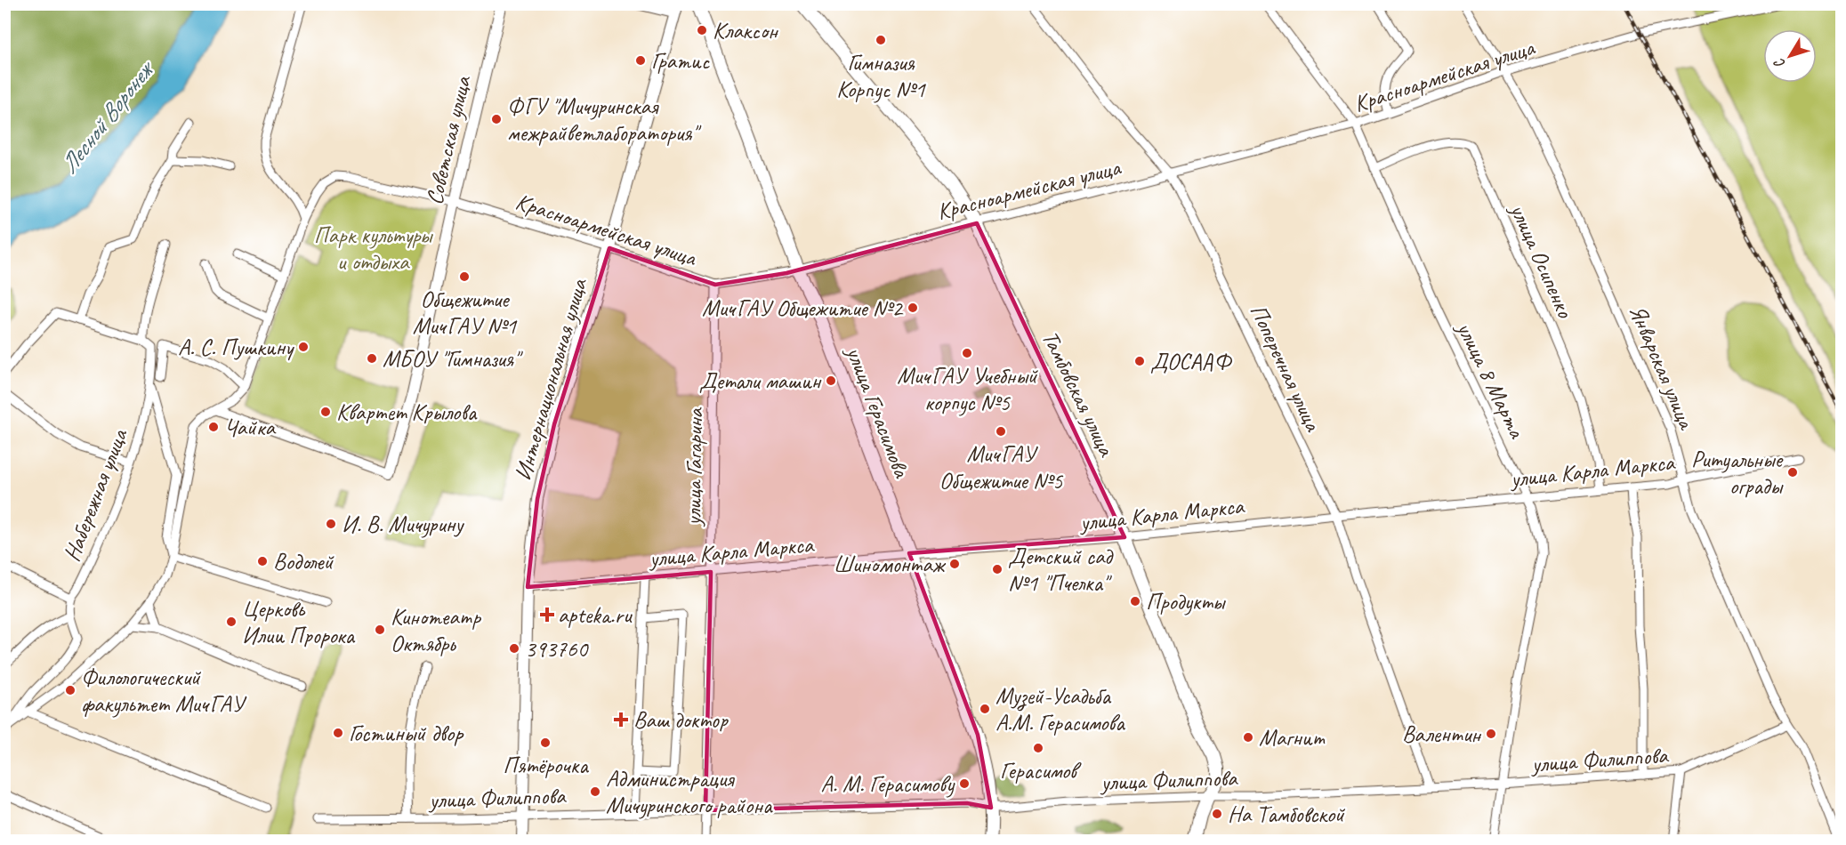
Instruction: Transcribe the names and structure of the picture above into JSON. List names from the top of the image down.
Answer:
{
  "streets": {
    "main road": [
      "Советская улица",
      "Интернациональная улица",
      "Тамбовская улица",
      "улица Герасимова"
    ],
    "street": [
      "Красноармейская улица",
      "улица Осипенко",
      "Январская улица",
      "Поперечная улица",
      "улица 8 Марта",
      "улица Гагарина",
      "улица Карла Маркса",
      "Набережная улица",
      "улица Филиппова"
    ]
  },
  "crossings": [
    ["Красноармейская улица", "Советская улица"],
    ["Красноармейская улица", "Январская улица"],
    ["Красноармейская улица", "Поперечная улица"],
    ["Красноармейская улица", "Интернациональная улица"],
    ["Красноармейская улица", "улица 8 Марта"],
    ["Красноармейская улица", "Тамбовская улица"],
    ["Красноармейская улица", "улица Герасимова"],
    ["Красноармейская улица", "улица Гагарина"],
    ["Красноармейская улица", "Набережная улица"],
    ["улица Осипенко", "улица 8 Марта"],
    ["улица Осипенко", "улица Карла Маркса"],
    ["Январская улица", "улица Карла Маркса"],
    ["Январская улица", "улица Филиппова"],
    ["Поперечная улица", "улица Карла Маркса"],
    ["Поперечная улица", "улица Филиппова"],
    ["Интернациональная улица", "улица Карла Маркса"],
    ["Интернациональная улица", "улица Филиппова"],
    ["улица 8 Марта", "улица Карла Маркса"],
    ["улица 8 Марта", "улица Филиппова"],
    ["Тамбовская улица", "улица Карла Маркса"],
    ["Тамбовская улица", "улица Филиппова"],
    ["улица Герасимова", "улица Карла Маркса"],
    ["улица Герасимова", "улица Филиппова"],
    ["улица Гагарина", "улица Карла Маркса"],
    ["улица Гагарина", "улица Филиппова"]
  ],
  "water": ["Лесной Воронеж"],
  "parks": ["Парк культуры и отдыха"],
  "places": {
    "other": [
      "Клаксон",
      "Гимназия Корпус №1",
      "Гратис",
      "ФГУ \"Мичуринская межрайветлаборатория\"",
      "Общежитие МичГАУ №1",
      "МичГАУ Общежитие №2",
      "А. С. Пушкину",
      "МичГАУ Учебный корпус №5",
      "МБОУ \"Гимназия\"",
      "ДОСААФ",
      "Детали машин",
      "Квартет Крылова",
      "Чайка",
      "МичГАУ Общежитие №5",
      "Ритуальные ограды",
      "И. В. Мичурину",
      "Водолей",
      "Шиномонтаж",
      "Детский сад №1 \"Пчелка\"",
      "Продукты",
      "Церковь Илии Пророка",
      "Кинотеатр Октябрь",
      "393760",
      "Филологический факультет МичГАУ",
      "Музей-Усадьба А.М. Герасимова",
      "Гостиный двор",
      "Валентин",
      "Магнит",
      "Пятёрочка",
      "Герасимов",
      "А. М. Герасимову",
      "Администрация Мичуринского района",
      "На Тамбовской"
    ],
    "health": ["apteka.ru", "Ваш доктор"]
  },
  "north": "bottom left"
}
